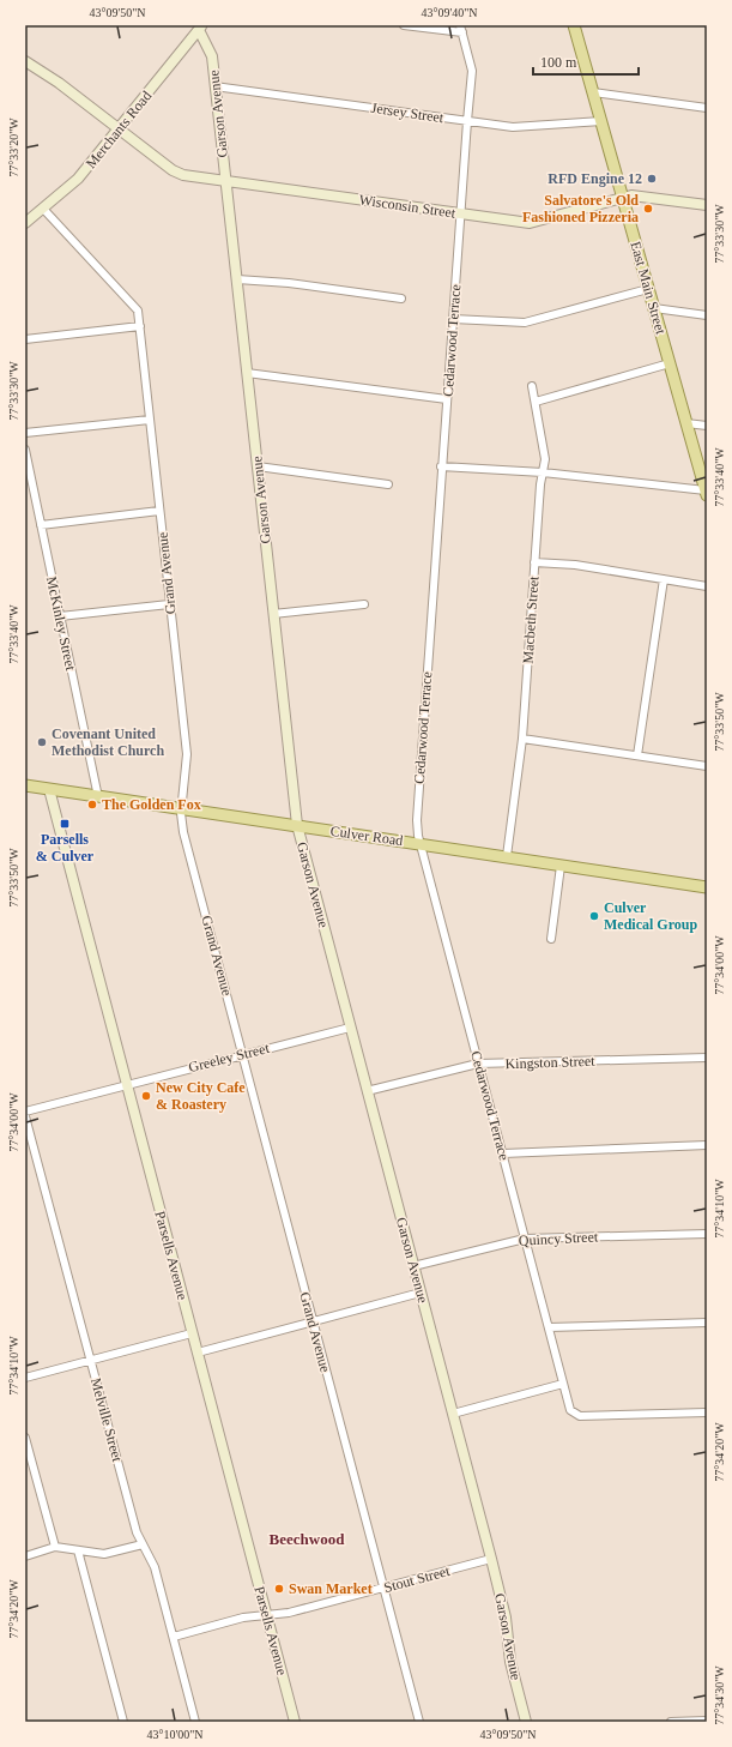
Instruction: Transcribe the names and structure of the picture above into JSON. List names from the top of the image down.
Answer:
{
  "streets": {
    "main road": ["East Main Street", "Culver Road"],
    "street": [
      "Jersey Street",
      "Garson Avenue",
      "Merchants Road",
      "Wisconsin Street",
      "Cedarwood Terrace",
      "Grand Avenue",
      "Macbeth Street",
      "McKinley Street",
      "Greeley Street",
      "Kingston Street",
      "Quincy Street",
      "Parsells Avenue",
      "Melville Street",
      "Stout Street"
    ]
  },
  "crossings": [
    ["Jersey Street", "Garson Avenue"],
    ["Jersey Street", "East Main Street"],
    ["Jersey Street", "Cedarwood Terrace"],
    ["Garson Avenue", "Merchants Road"],
    ["Garson Avenue", "Wisconsin Street"],
    ["Garson Avenue", "Culver Road"],
    ["Garson Avenue", "Greeley Street"],
    ["Garson Avenue", "Kingston Street"],
    ["Garson Avenue", "Quincy Street"],
    ["Garson Avenue", "Stout Street"],
    ["Merchants Road", "Wisconsin Street"],
    ["Merchants Road", "Grand Avenue"],
    ["Wisconsin Street", "East Main Street"],
    ["Wisconsin Street", "Cedarwood Terrace"],
    ["Cedarwood Terrace", "Culver Road"],
    ["Cedarwood Terrace", "Kingston Street"],
    ["Cedarwood Terrace", "Quincy Street"],
    ["Grand Avenue", "Culver Road"],
    ["Grand Avenue", "Greeley Street"],
    ["Grand Avenue", "Stout Street"],
    ["Macbeth Street", "Culver Road"],
    ["McKinley Street", "Culver Road"],
    ["Culver Road", "Parsells Avenue"],
    ["Greeley Street", "Parsells Avenue"],
    ["Parsells Avenue", "Stout Street"],
    ["Melville Street", "Stout Street"]
  ],
  "districts": ["Beechwood"],
  "places": {
    "other": [
      "RFD Engine 12",
      "Salvatore's Old Fashioned Pizzeria",
      "Covenant United Methodist Church",
      "The Golden Fox",
      "Culver Medical Group",
      "New City Cafe & Roastery",
      "Swan Market"
    ],
    "transit": ["Parsells & Culver"]
  },
  "scale_bar": "100 m",
  "coordinates": [
    "43°09'50\"N",
    "43°09'40\"N",
    "77°33'20\"W",
    "77°33'30\"W",
    "77°33'40\"W",
    "77°33'50\"W",
    "77°34'00\"W",
    "77°34'10\"W",
    "77°34'20\"W",
    "77°34'30\"W",
    "43°10'00\"N"
  ]
}
